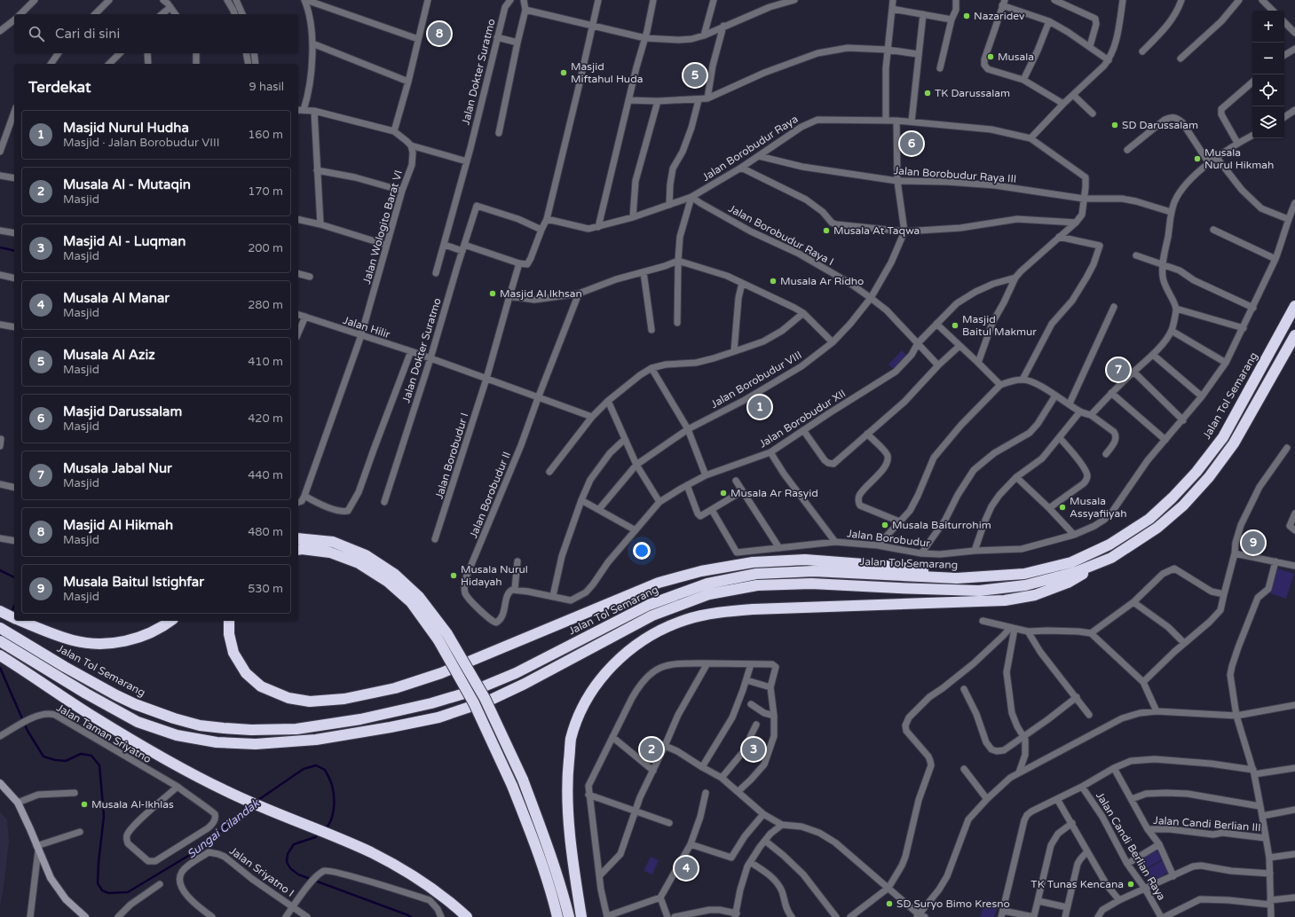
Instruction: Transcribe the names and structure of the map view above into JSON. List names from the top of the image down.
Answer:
{
  "streets": {
    "highway": ["Jalan Tol Semarang"],
    "street": [
      "Jalan Dokter Suratmo",
      "Jalan Borobudur Raya",
      "Jalan Borobudur Raya III",
      "Jalan Wologito Barat VI",
      "Jalan Borobudur Raya I",
      "Jalan Hilir",
      "Jalan Borobudur VIII",
      "Jalan Borobudur XII",
      "Jalan Borobudur I",
      "Jalan Borobudur II",
      "Jalan Borobudur",
      "Jalan Taman Sriyatno",
      "Jalan Candi Berlian III",
      "Jalan Candi Berlian Raya",
      "Jalan Sriyatno I"
    ]
  },
  "crossings": [
    ["Jalan Dokter Suratmo", "Jalan Hilir"],
    ["Jalan Borobudur Raya", "Jalan Borobudur Raya III"],
    ["Jalan Borobudur Raya", "Jalan Borobudur Raya I"],
    ["Jalan Wologito Barat VI", "Jalan Hilir"],
    ["Jalan Borobudur Raya I", "Jalan Borobudur VIII"],
    ["Jalan Borobudur Raya I", "Jalan Borobudur XII"]
  ],
  "water": ["Sungai Cilandak"],
  "places": [
    "Nazaridev",
    "Musala",
    "Masjid Miftahul Huda",
    "TK Darussalam",
    "SD Darussalam",
    "Musala Nurul Hikmah",
    "Musala At Taqwa",
    "Musala Ar Ridho",
    "Masjid Al Ikhsan",
    "Masjid Baitul Makmur",
    "Musala Ar Rasyid",
    "Musala Assyafiiyah",
    "Musala Baiturrohim",
    "Musala Nurul Hidayah",
    "Musala Al-Ikhlas",
    "TK Tunas Kencana",
    "SD Suryo Bimo Kresno"
  ],
  "page": {
    "map_buttons": ["+", "−"],
    "search": "Cari di sini",
    "pins": [
      "8",
      "5",
      "6",
      "7",
      "1",
      "9",
      "2",
      "3",
      "4"
    ],
    "heading": ["Terdekat", "9 hasil"],
    "list": [
      {
        "mark": "1",
        "name": "Masjid Nurul Hudha",
        "note": "Masjid · Jalan Borobudur VIII",
        "value": "160 m"
      },
      {
        "mark": "2",
        "name": "Musala Al - Mutaqin",
        "note": "Masjid",
        "value": "170 m"
      },
      {
        "mark": "3",
        "name": "Masjid Al - Luqman",
        "note": "Masjid",
        "value": "200 m"
      },
      {
        "mark": "4",
        "name": "Musala Al Manar",
        "note": "Masjid",
        "value": "280 m"
      },
      {
        "mark": "5",
        "name": "Musala Al Aziz",
        "note": "Masjid",
        "value": "410 m"
      },
      {
        "mark": "6",
        "name": "Masjid Darussalam",
        "note": "Masjid",
        "value": "420 m"
      },
      {
        "mark": "7",
        "name": "Musala Jabal Nur",
        "note": "Masjid",
        "value": "440 m"
      },
      {
        "mark": "8",
        "name": "Masjid Al Hikmah",
        "note": "Masjid",
        "value": "480 m"
      },
      {
        "mark": "9",
        "name": "Musala Baitul Istighfar",
        "note": "Masjid",
        "value": "530 m"
      }
    ]
  }
}
